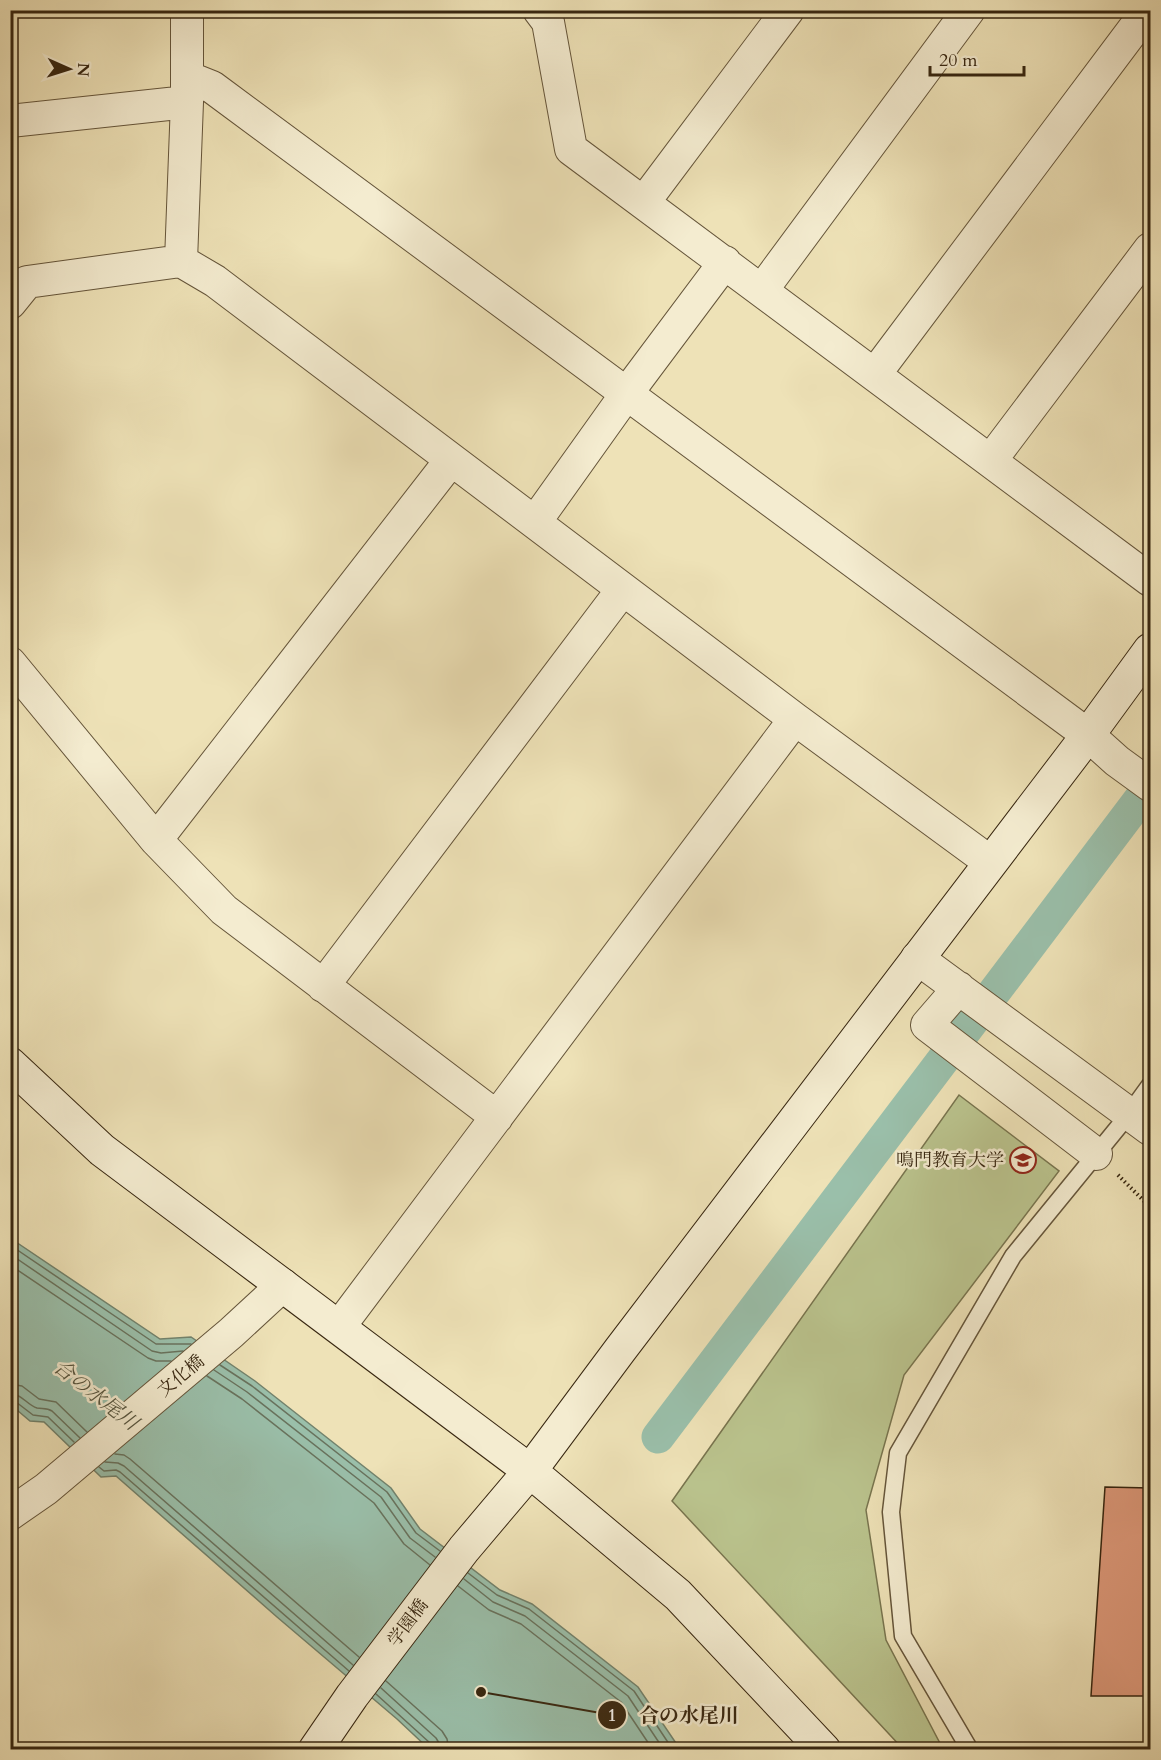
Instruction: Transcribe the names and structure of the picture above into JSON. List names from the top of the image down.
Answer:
{
  "streets": {
    "street": ["文化橋", "学園橋"]
  },
  "water": ["合の水尾川"],
  "places": {
    "school or university": ["鳴門教育大学"],
    "other": ["合の水尾川"]
  },
  "scale_bar": "20 m",
  "north": "right"
}
